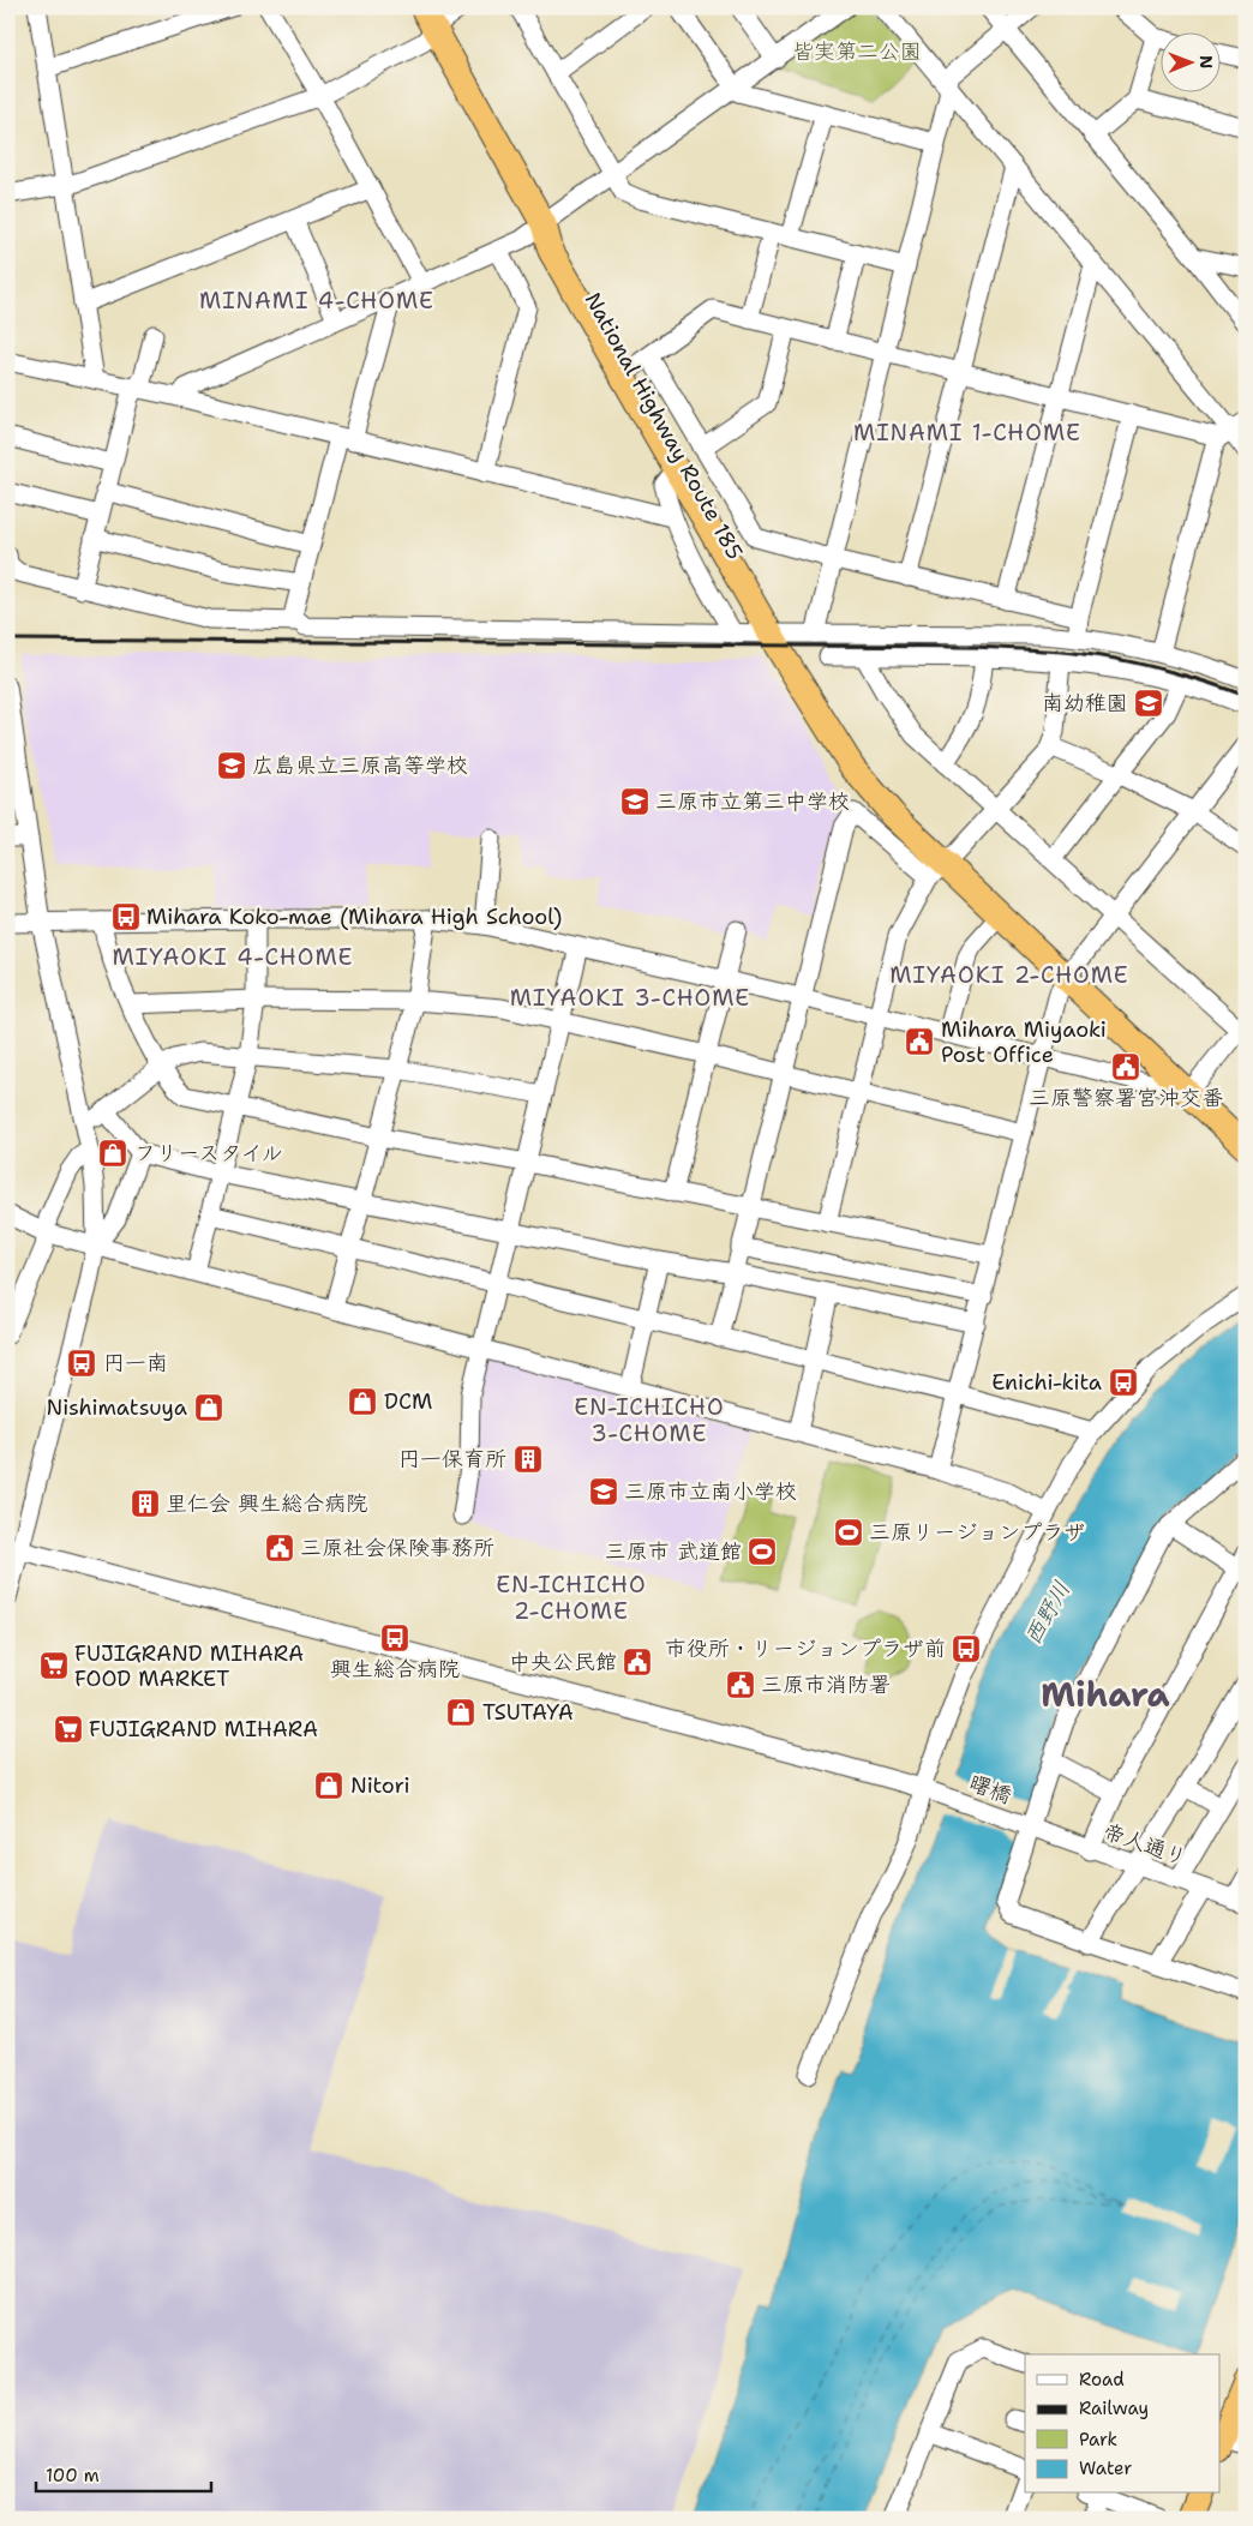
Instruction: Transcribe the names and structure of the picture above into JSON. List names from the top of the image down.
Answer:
{
  "streets": {
    "highway": ["National Highway Route 185"],
    "street": ["曙橋", "帝人通り"]
  },
  "crossings": [
    ["曙橋", "帝人通り"]
  ],
  "districts": [
    "MINAMI 4-CHOME",
    "MINAMI 1-CHOME",
    "MIYAOKI 4-CHOME",
    "MIYAOKI 2-CHOME",
    "MIYAOKI 3-CHOME",
    "EN-ICHICHO 3-CHOME",
    "EN-ICHICHO 2-CHOME",
    "Mihara"
  ],
  "water": ["西野川"],
  "parks": ["皆実第二公園"],
  "places": {
    "school or university": [
      "南幼稚園",
      "広島県立三原高等学校",
      "三原市立第三中学校",
      "三原市立南小学校"
    ],
    "bus stop": [
      "Mihara Koko-mae (Mihara High School)",
      "円一南",
      "Enichi-kita",
      "興生総合病院",
      "市役所・リージョンプラザ前"
    ],
    "public building": [
      "Mihara Miyaoki Post Office",
      "三原警察署宮沖交番",
      "三原社会保険事務所",
      "中央公民館",
      "三原市消防署"
    ],
    "shop": [
      "フリースタイル",
      "DCM",
      "Nishimatsuya",
      "TSUTAYA",
      "Nitori"
    ],
    "building": ["円一保育所", "里仁会 興生総合病院"],
    "sports": ["三原リージョンプラザ", "三原市 武道館"],
    "supermarket": ["FUJIGRAND MIHARA FOOD MARKET", "FUJIGRAND MIHARA"]
  },
  "legend": [
    "Road",
    "Railway",
    "Park",
    "Water"
  ],
  "scale_bar": "100 m",
  "north": "right"
}
